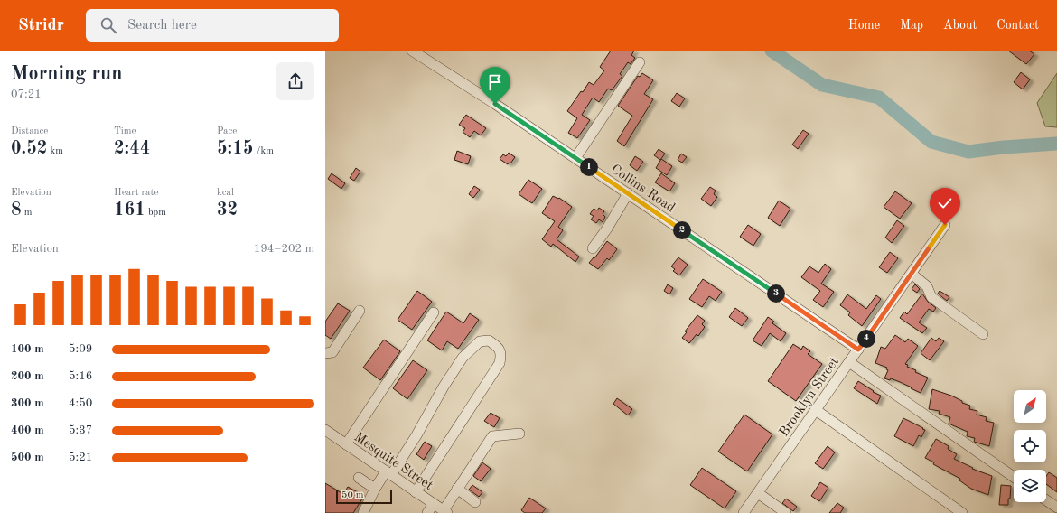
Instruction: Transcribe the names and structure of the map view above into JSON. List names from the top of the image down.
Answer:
{
  "streets": {
    "street": ["Collins Road", "Brooklyn Street", "Mesquite Street"]
  },
  "crossings": [
    ["Collins Road", "Brooklyn Street"]
  ],
  "scale_bar": "50 m",
  "north": "top right",
  "page": {
    "header": "Stridr",
    "search": "Search here",
    "nav": [
      "Home",
      "Map",
      "About",
      "Contact"
    ],
    "heading": ["Morning run", "07:21"],
    "stats": [
      ["Distance", "0.52 km"],
      ["Time", "2:44"],
      ["Pace", "5:15 /km"],
      ["Elevation", "8 m"],
      ["Heart rate", "161 bpm"],
      ["kcal", "32"]
    ],
    "pins": [
      "1",
      "2",
      "3",
      "4"
    ],
    "chart": ["Elevation", "194–202 m"],
    "list": [
      {
        "name": "100 m",
        "note": "5:09"
      },
      {
        "name": "200 m",
        "note": "5:16"
      },
      {
        "name": "300 m",
        "note": "4:50"
      },
      {
        "name": "400 m",
        "note": "5:37"
      },
      {
        "name": "500 m",
        "note": "5:21"
      }
    ],
    "scale": "50 m"
  }
}
